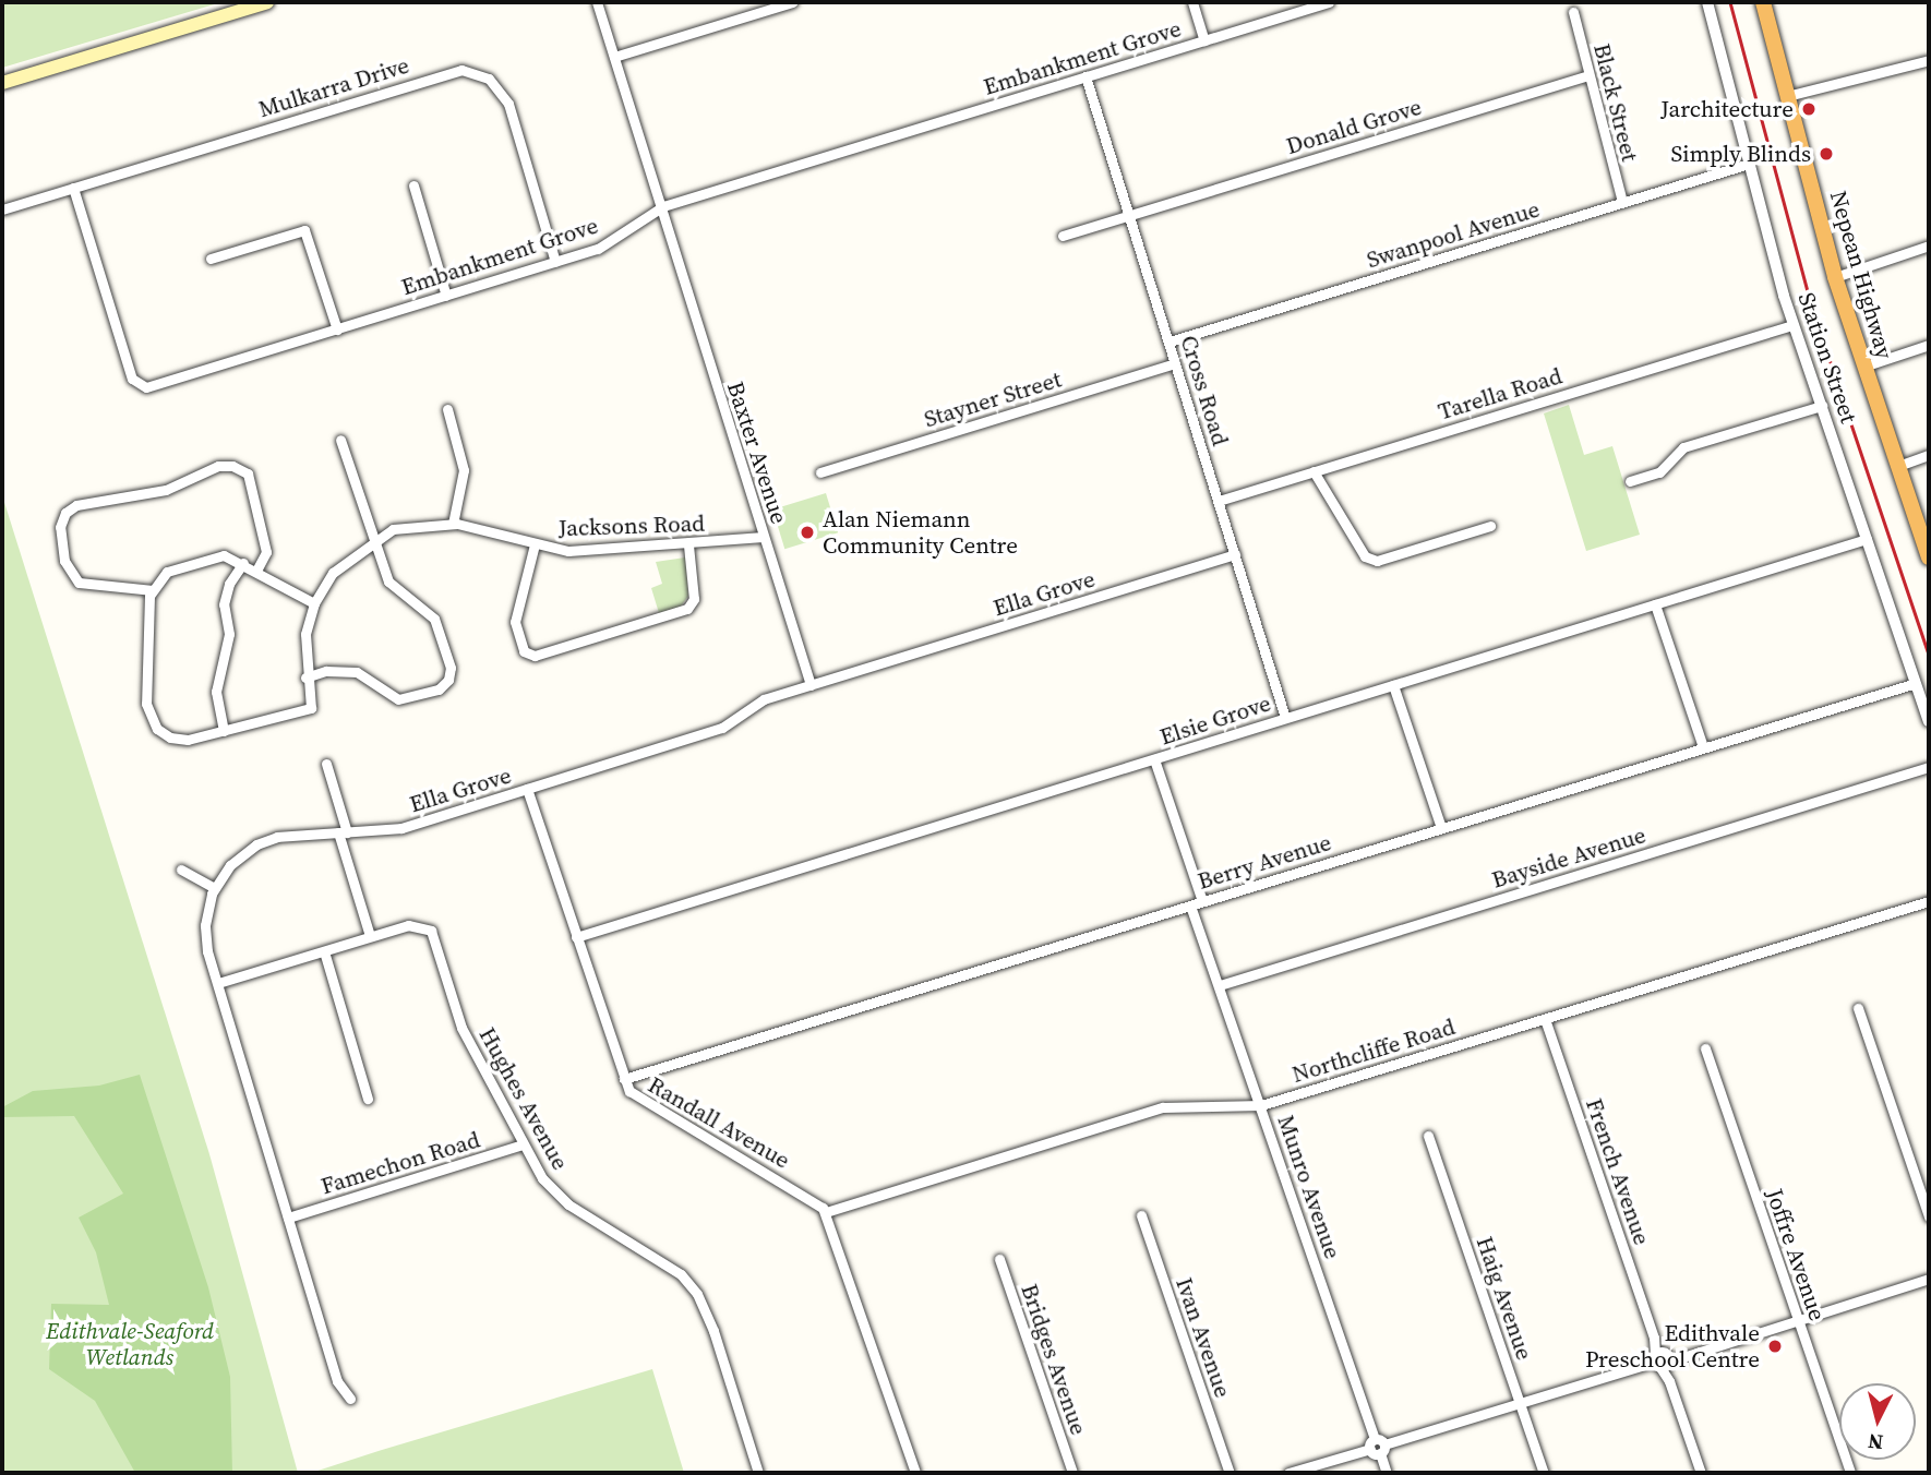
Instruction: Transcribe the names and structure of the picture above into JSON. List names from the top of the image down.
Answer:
{
  "streets": {
    "highway": ["Nepean Highway"],
    "street": [
      "Embankment Grove",
      "Mulkarra Drive",
      "Black Street",
      "Donald Grove",
      "Swanpool Avenue",
      "Station Street",
      "Cross Road",
      "Tarella Road",
      "Stayner Street",
      "Baxter Avenue",
      "Jacksons Road",
      "Ella Grove",
      "Elsie Grove",
      "Bayside Avenue",
      "Berry Avenue",
      "Northcliffe Road",
      "Hughes Avenue",
      "Randall Avenue",
      "Famechon Road",
      "French Avenue",
      "Munro Avenue",
      "Joffre Avenue",
      "Haig Avenue",
      "Ivan Avenue",
      "Bridges Avenue"
    ]
  },
  "crossings": [
    ["Embankment Grove", "Mulkarra Drive"],
    ["Embankment Grove", "Cross Road"],
    ["Embankment Grove", "Baxter Avenue"],
    ["Black Street", "Donald Grove"],
    ["Black Street", "Swanpool Avenue"],
    ["Donald Grove", "Cross Road"],
    ["Swanpool Avenue", "Station Street"],
    ["Swanpool Avenue", "Cross Road"],
    ["Station Street", "Tarella Road"],
    ["Station Street", "Elsie Grove"],
    ["Station Street", "Berry Avenue"],
    ["Cross Road", "Tarella Road"],
    ["Cross Road", "Stayner Street"],
    ["Cross Road", "Ella Grove"],
    ["Cross Road", "Elsie Grove"],
    ["Baxter Avenue", "Jacksons Road"],
    ["Baxter Avenue", "Ella Grove"],
    ["Ella Grove", "Hughes Avenue"],
    ["Ella Grove", "Randall Avenue"],
    ["Ella Grove", "Famechon Road"],
    ["Elsie Grove", "Randall Avenue"],
    ["Bayside Avenue", "Munro Avenue"],
    ["Berry Avenue", "Randall Avenue"],
    ["Berry Avenue", "Munro Avenue"],
    ["Northcliffe Road", "Randall Avenue"],
    ["Northcliffe Road", "French Avenue"],
    ["Northcliffe Road", "Munro Avenue"],
    ["Hughes Avenue", "Famechon Road"]
  ],
  "parks": ["Edithvale-Seaford Wetlands"],
  "places": [
    "Jarchitecture",
    "Simply Blinds",
    "Alan Niemann Community Centre",
    "Edithvale Preschool Centre"
  ],
  "north": "bottom"
}
